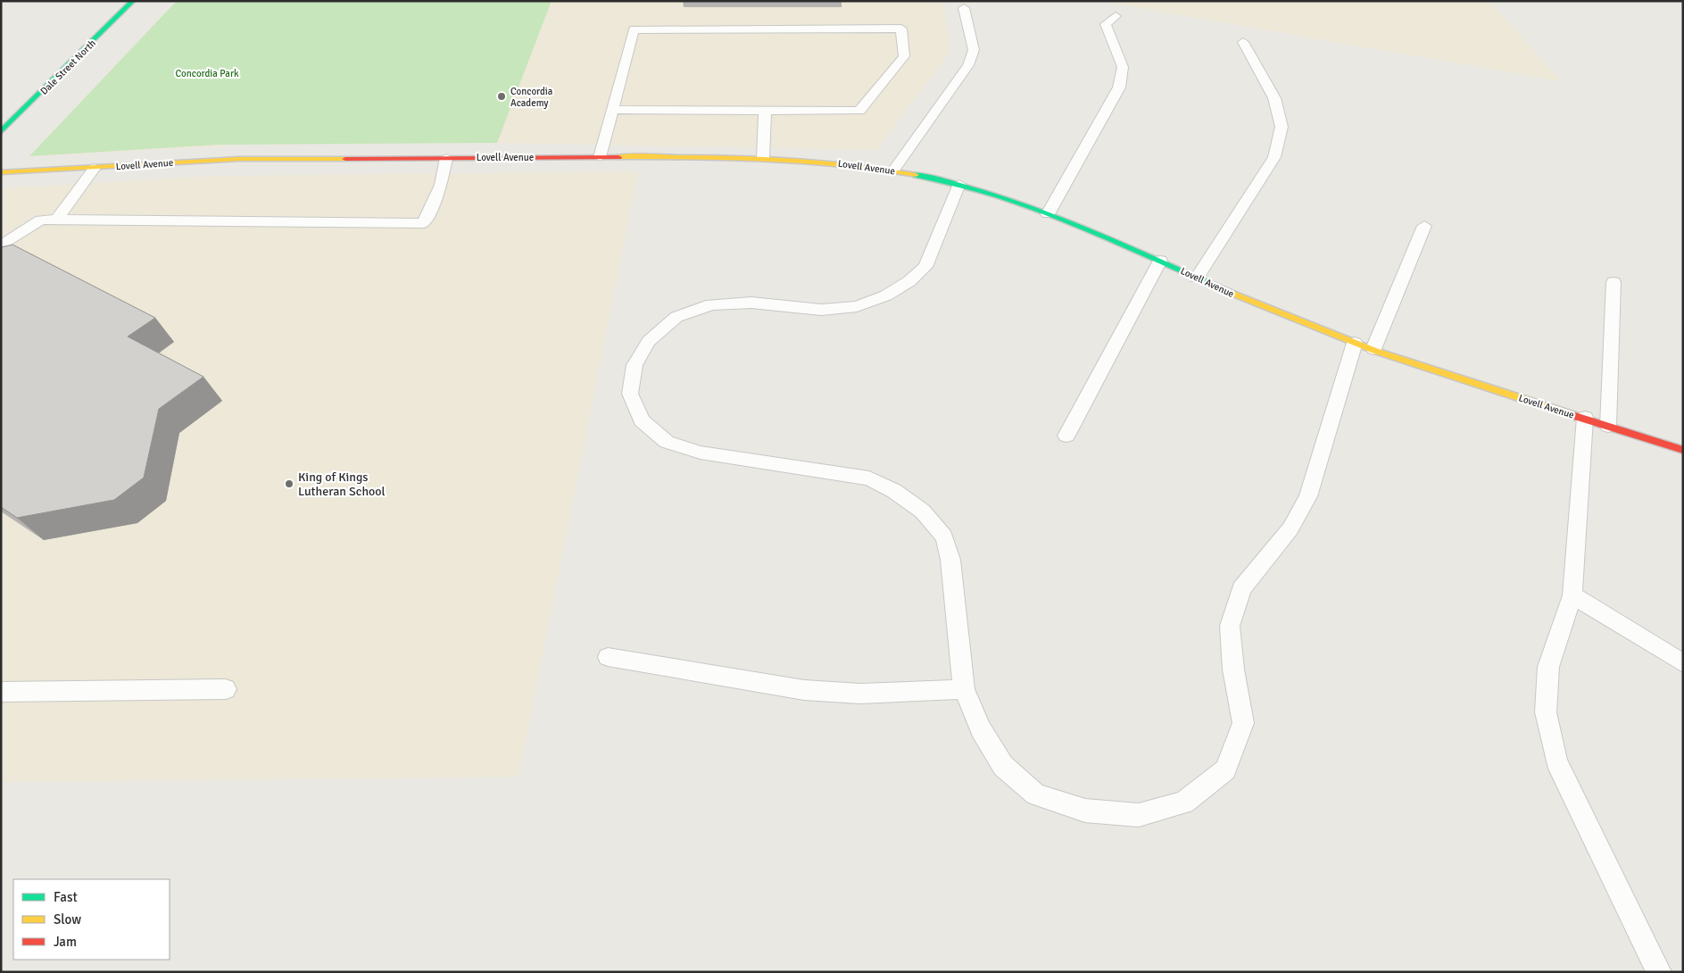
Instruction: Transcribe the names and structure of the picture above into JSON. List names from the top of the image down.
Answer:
{
  "streets": {
    "street": ["Dale Street North", "Lovell Avenue"]
  },
  "parks": ["Concordia Park"],
  "places": ["Concordia Academy", "King of Kings Lutheran School"],
  "legend": ["Fast", "Slow", "Jam"]
}
